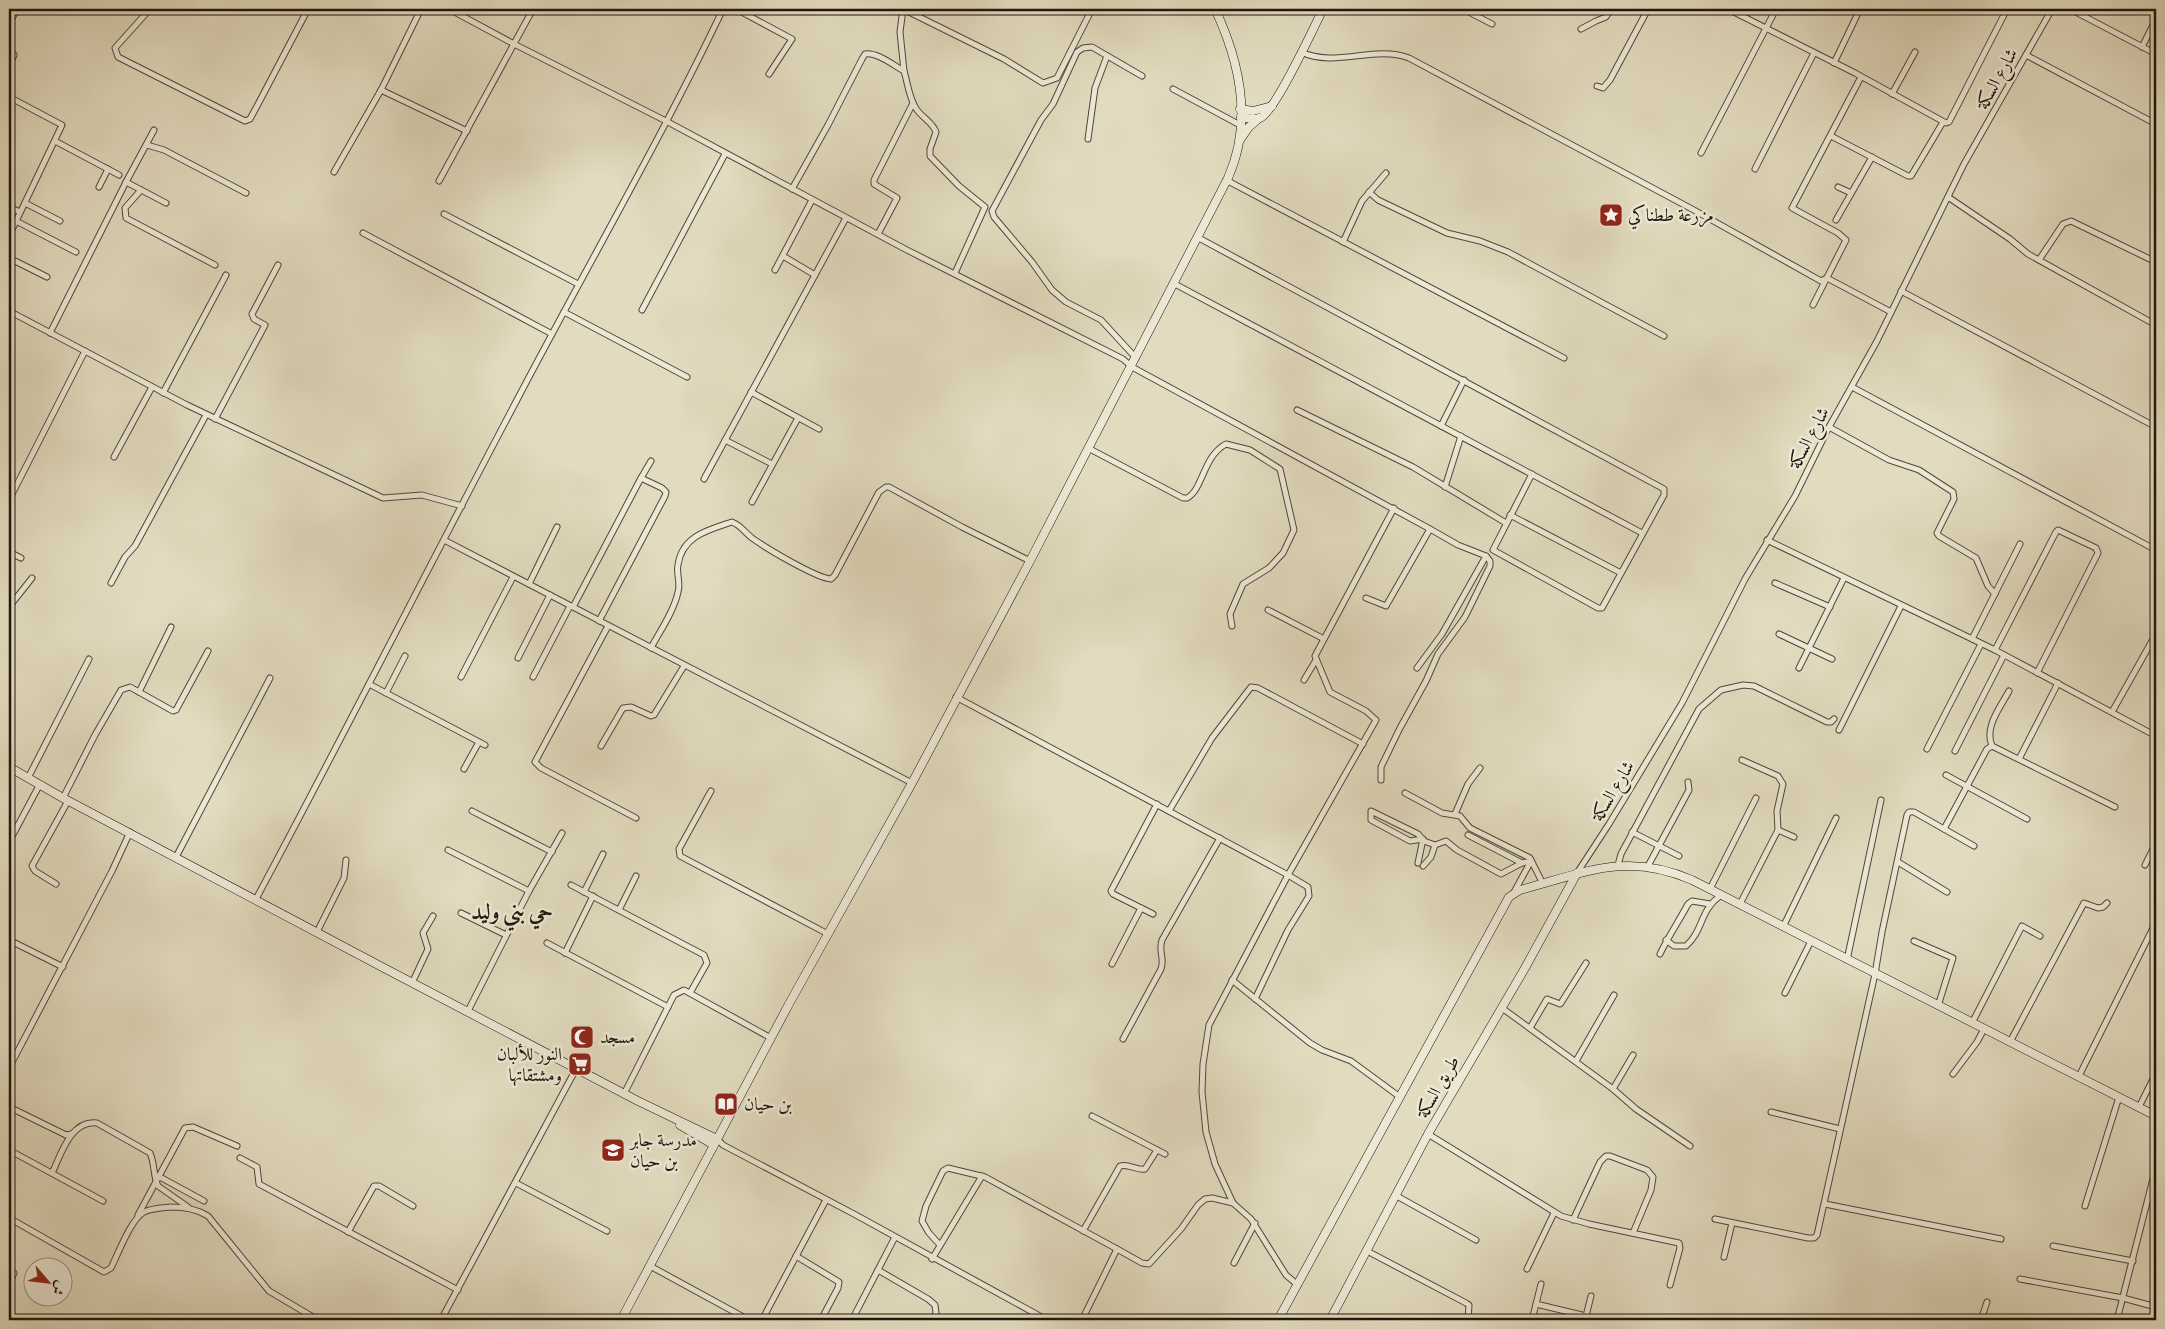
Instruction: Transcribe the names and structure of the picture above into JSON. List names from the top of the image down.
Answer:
{
  "streets": {
    "main road": ["طريق السكة"],
    "street": ["شارع السكة"]
  },
  "crossings": [
    ["شارع السكة", "طريق السكة"]
  ],
  "districts": ["حي بني وليد"],
  "places": {
    "place": ["مزرعة ططناكي"],
    "mosque": ["مسجد"],
    "supermarket": ["النور للألبان ومشتقاتها"],
    "library": ["بن حيان"],
    "school or university": ["مدرسة جابر بن حيان"]
  },
  "north": "bottom right"
}
